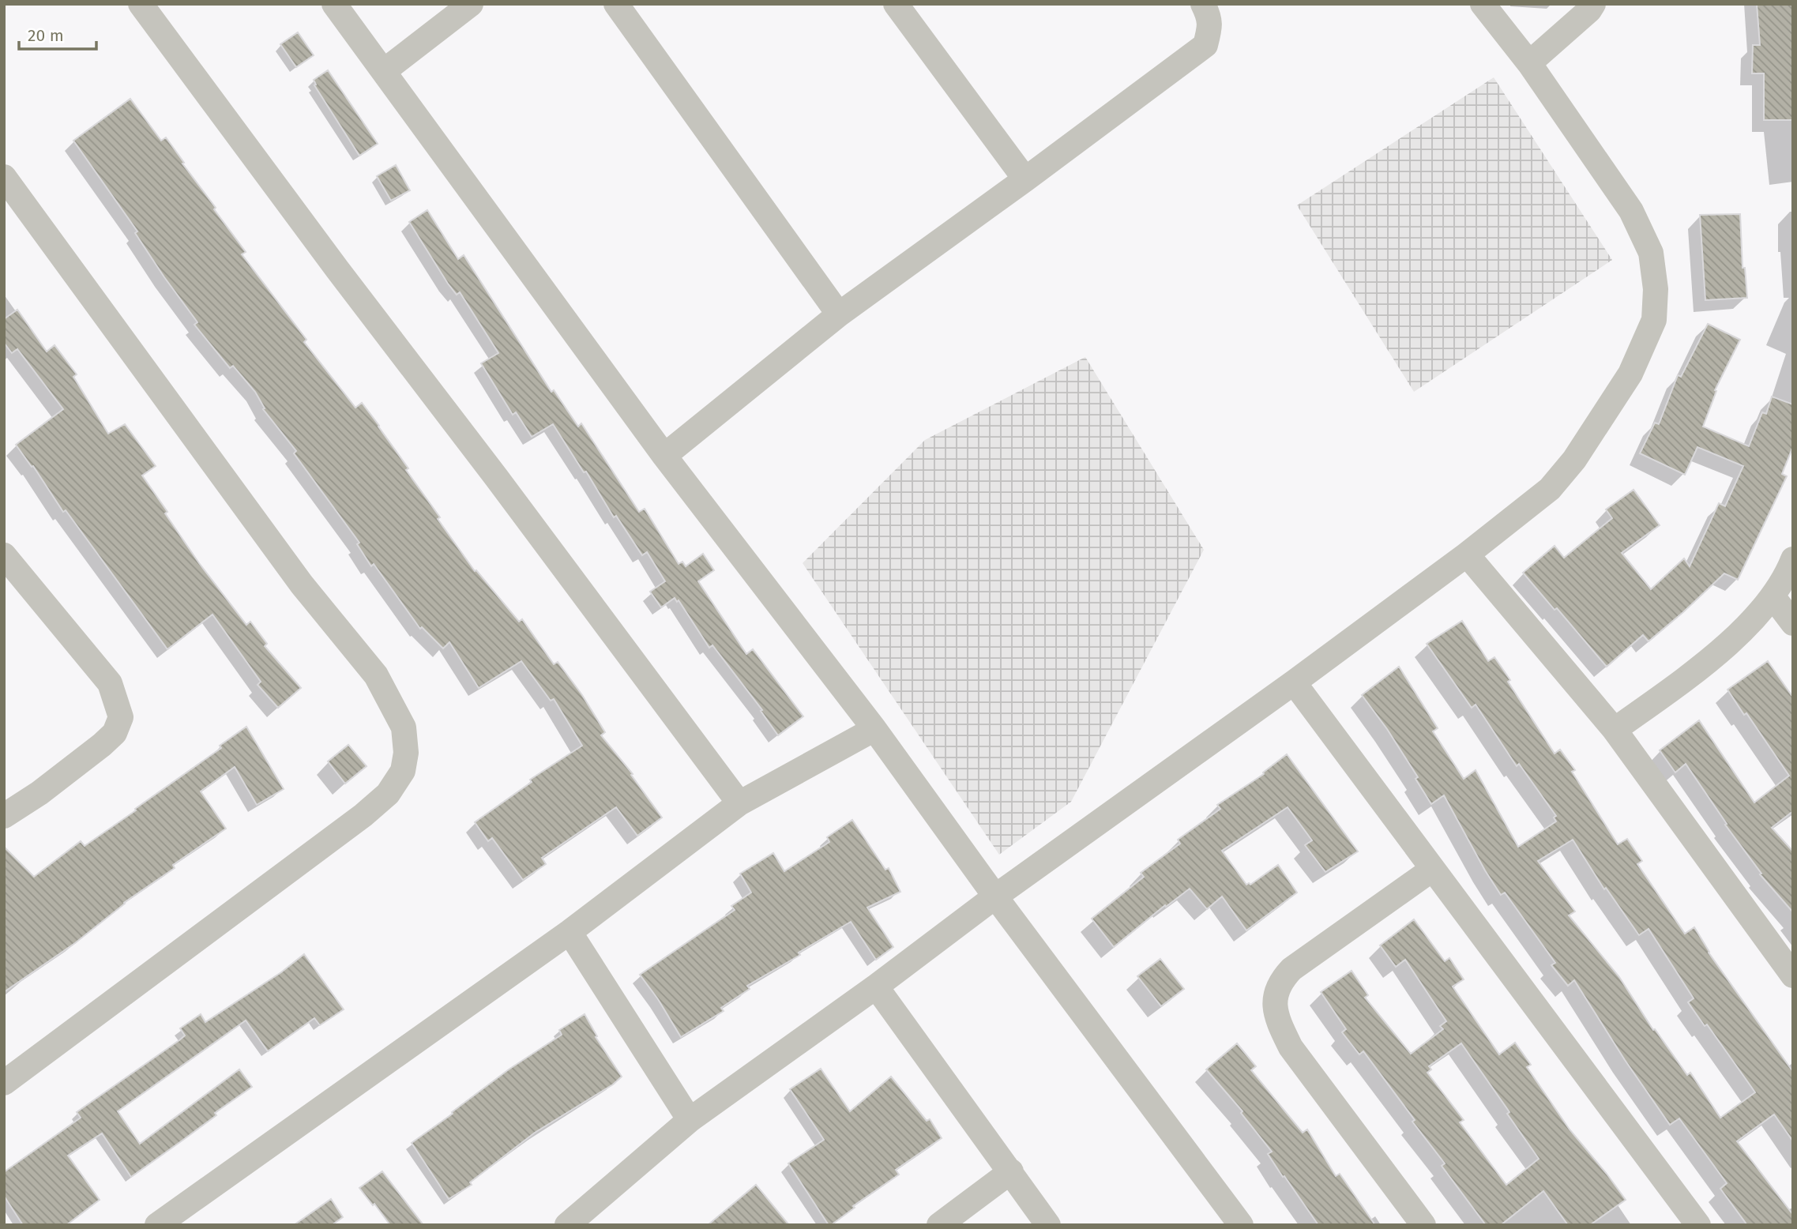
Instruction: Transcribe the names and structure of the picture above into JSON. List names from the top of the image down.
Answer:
{
  "scale_bar": "20 m"
}
